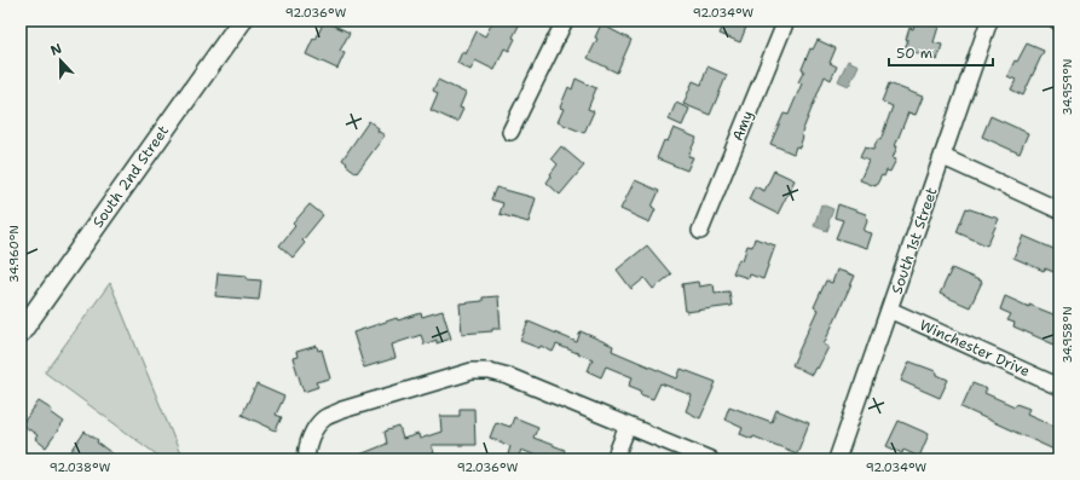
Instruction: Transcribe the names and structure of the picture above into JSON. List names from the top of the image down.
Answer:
{
  "streets": {
    "main road": ["South 2nd Street"],
    "street": ["Amy", "South 1st Street", "Winchester Drive"]
  },
  "crossings": [
    ["South 1st Street", "Winchester Drive"]
  ],
  "scale_bar": "50 m",
  "north": "top",
  "coordinates": [
    "92.036°W",
    "92.034°W",
    "34.959°N",
    "34.960°N",
    "34.958°N",
    "92.038°W"
  ]
}
